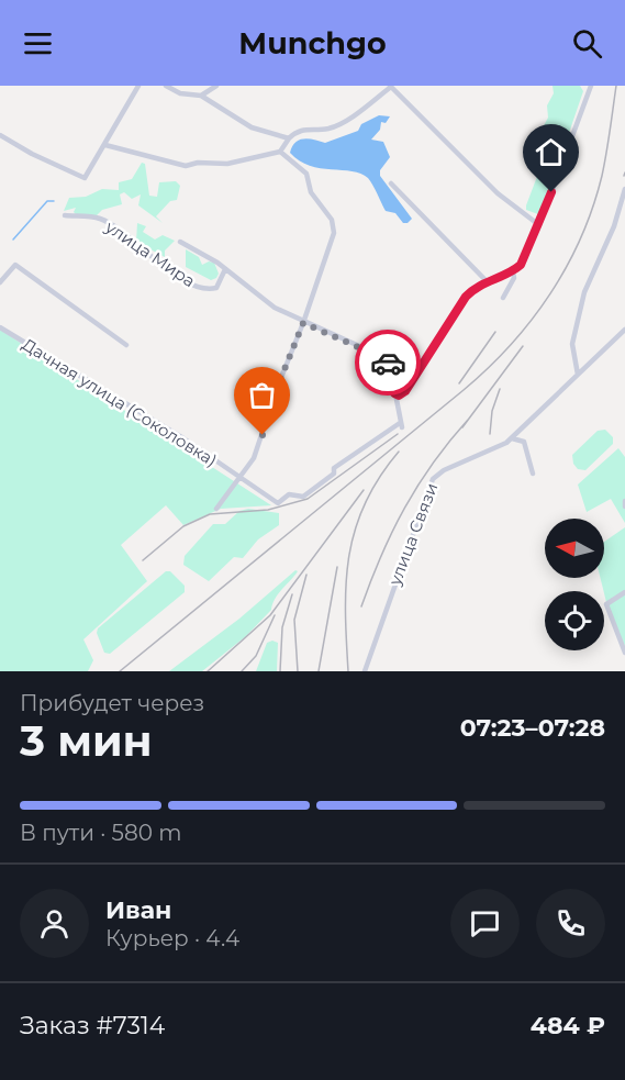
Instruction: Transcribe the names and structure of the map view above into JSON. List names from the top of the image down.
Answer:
{
  "streets": {
    "street": ["улица Мира", "Дачная улица (Соколовка)", "улица Связи"]
  },
  "crossings": [
    ["улица Мира", "Дачная улица (Соколовка)"]
  ],
  "north": "left",
  "page": {
    "header": "Munchgo",
    "heading": ["3 мин", "Прибудет через", "07:23–07:28"],
    "panel": [
      "Иван",
      "Курьер · 4.4",
      "Заказ #7314",
      "484 ₽"
    ],
    "bar": "В пути · 580 m"
  }
}
